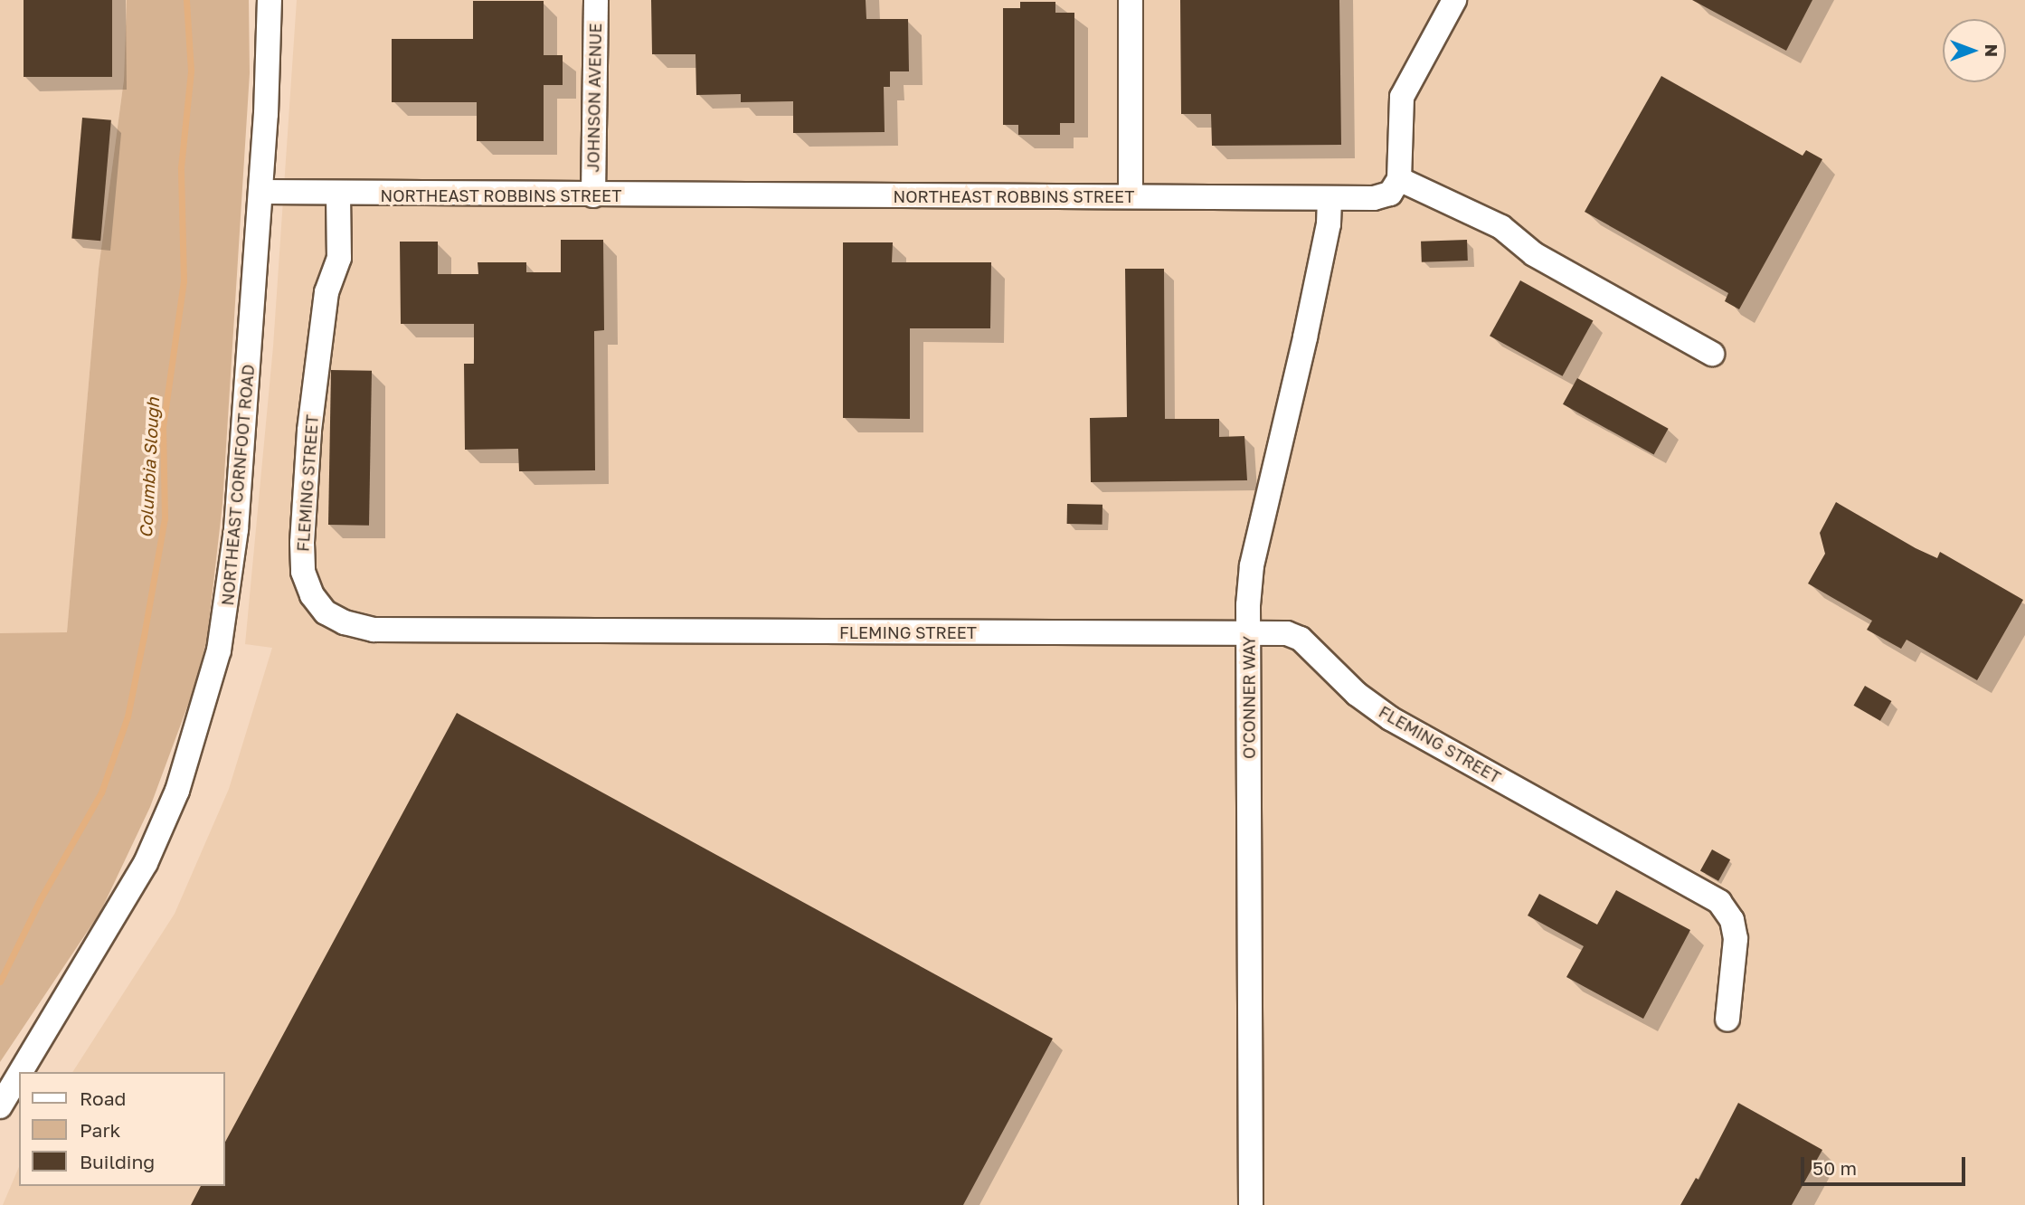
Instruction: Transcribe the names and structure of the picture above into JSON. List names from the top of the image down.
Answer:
{
  "streets": {
    "street": [
      "JOHNSON AVENUE",
      "NORTHEAST ROBBINS STREET",
      "FLEMING STREET",
      "NORTHEAST CORNFOOT ROAD",
      "O'CONNER WAY"
    ]
  },
  "crossings": [
    ["JOHNSON AVENUE", "NORTHEAST ROBBINS STREET"],
    ["NORTHEAST ROBBINS STREET", "FLEMING STREET"],
    ["NORTHEAST ROBBINS STREET", "NORTHEAST CORNFOOT ROAD"],
    ["NORTHEAST ROBBINS STREET", "O'CONNER WAY"],
    ["FLEMING STREET", "O'CONNER WAY"]
  ],
  "water": ["Columbia Slough"],
  "legend": ["Road", "Park", "Building"],
  "scale_bar": "50 m",
  "north": "right"
}
